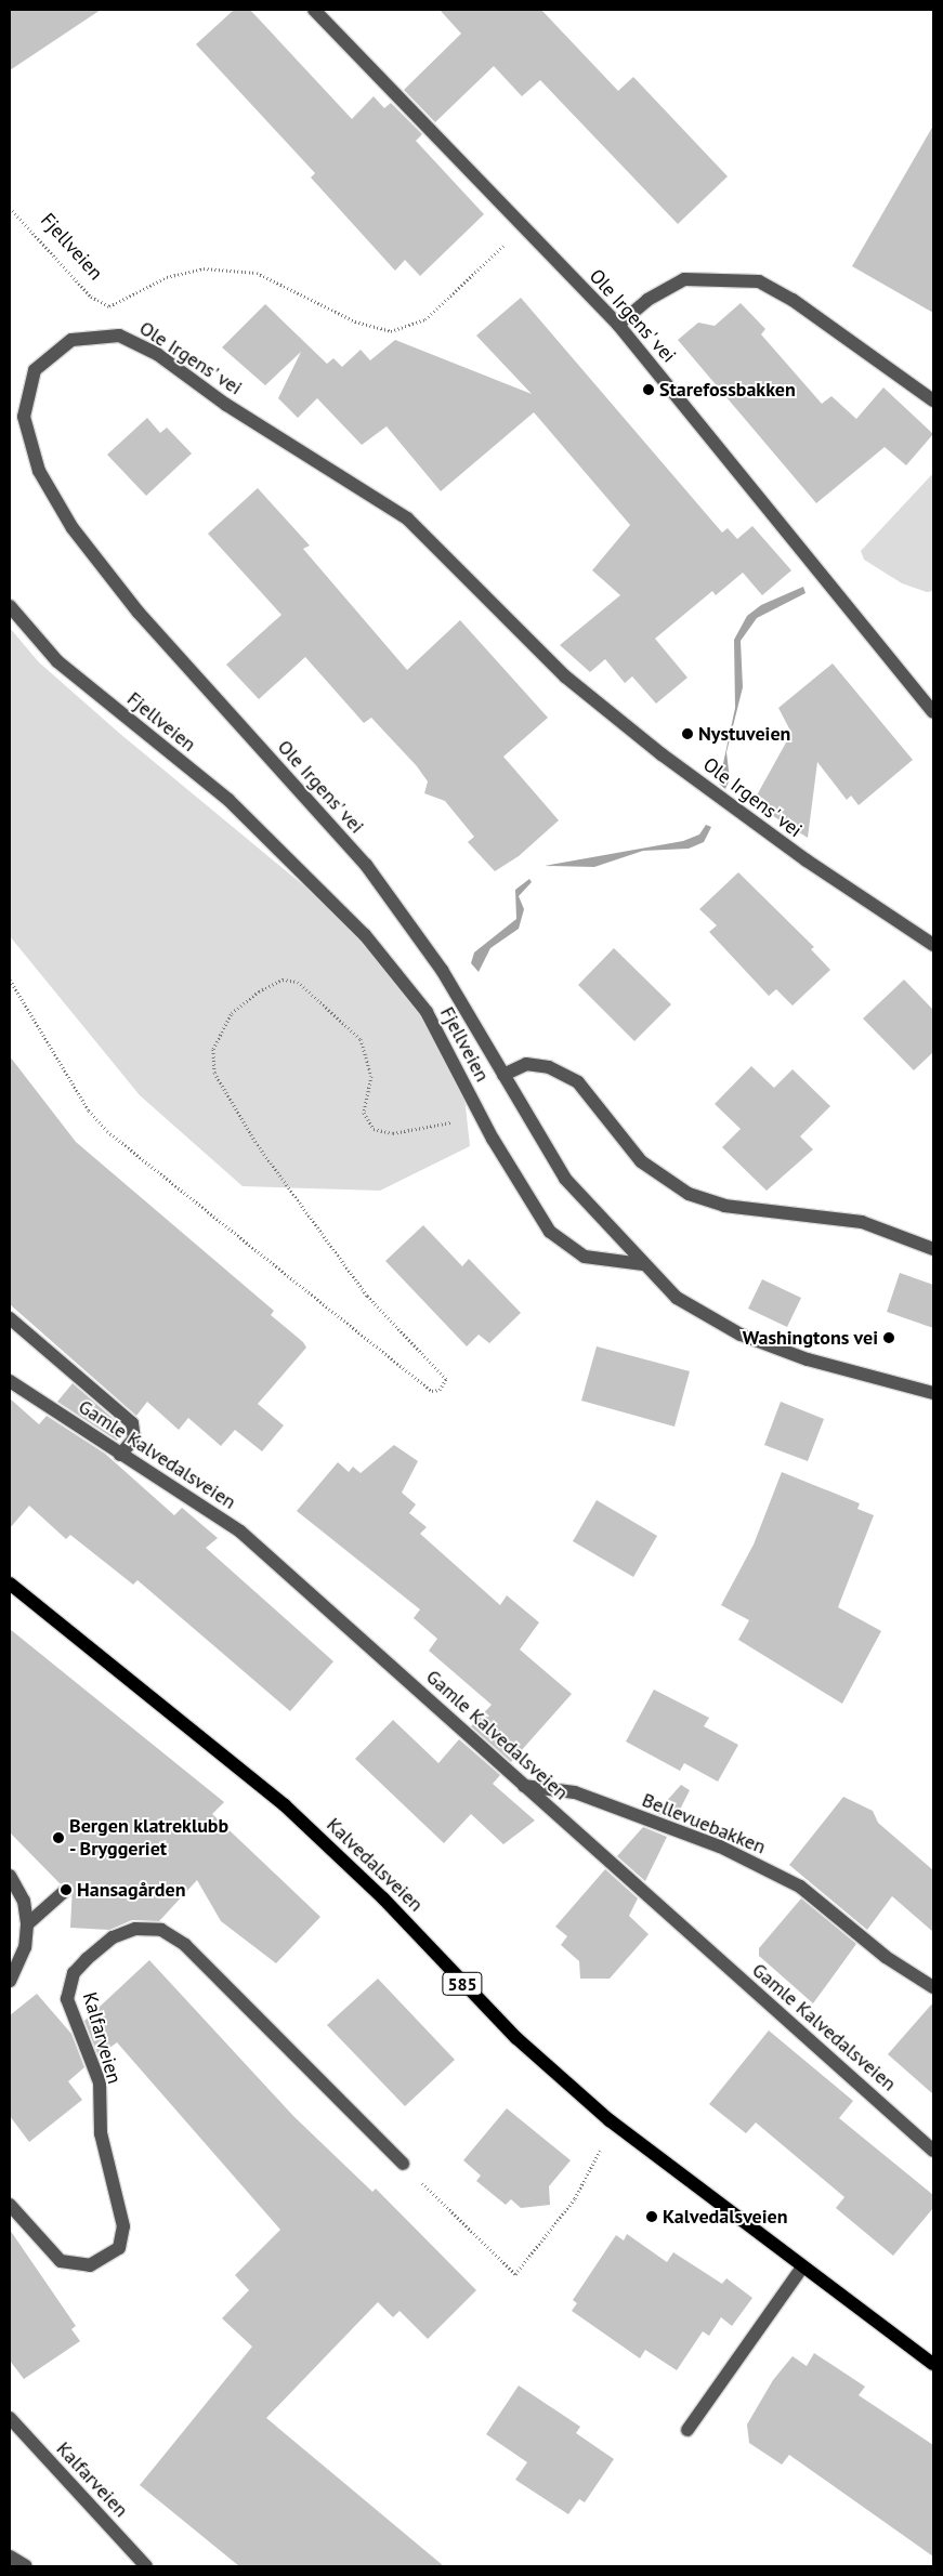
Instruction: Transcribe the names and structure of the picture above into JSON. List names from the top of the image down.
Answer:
{
  "streets": {
    "main road": ["Kalvedalsveien", "585"],
    "street": [
      "Fjellveien",
      "Ole Irgens' vei",
      "Gamle Kalvedalsveien",
      "Bellevuebakken",
      "Kalfarveien"
    ]
  },
  "crossings": [
    ["Fjellveien", "Ole Irgens' vei"],
    ["Gamle Kalvedalsveien", "Bellevuebakken"]
  ],
  "places": [
    "Starefossbakken",
    "Nystuveien",
    "Washingtons vei",
    "Bergen klatreklubb - Bryggeriet",
    "Hansagården",
    "Kalvedalsveien"
  ]
}
